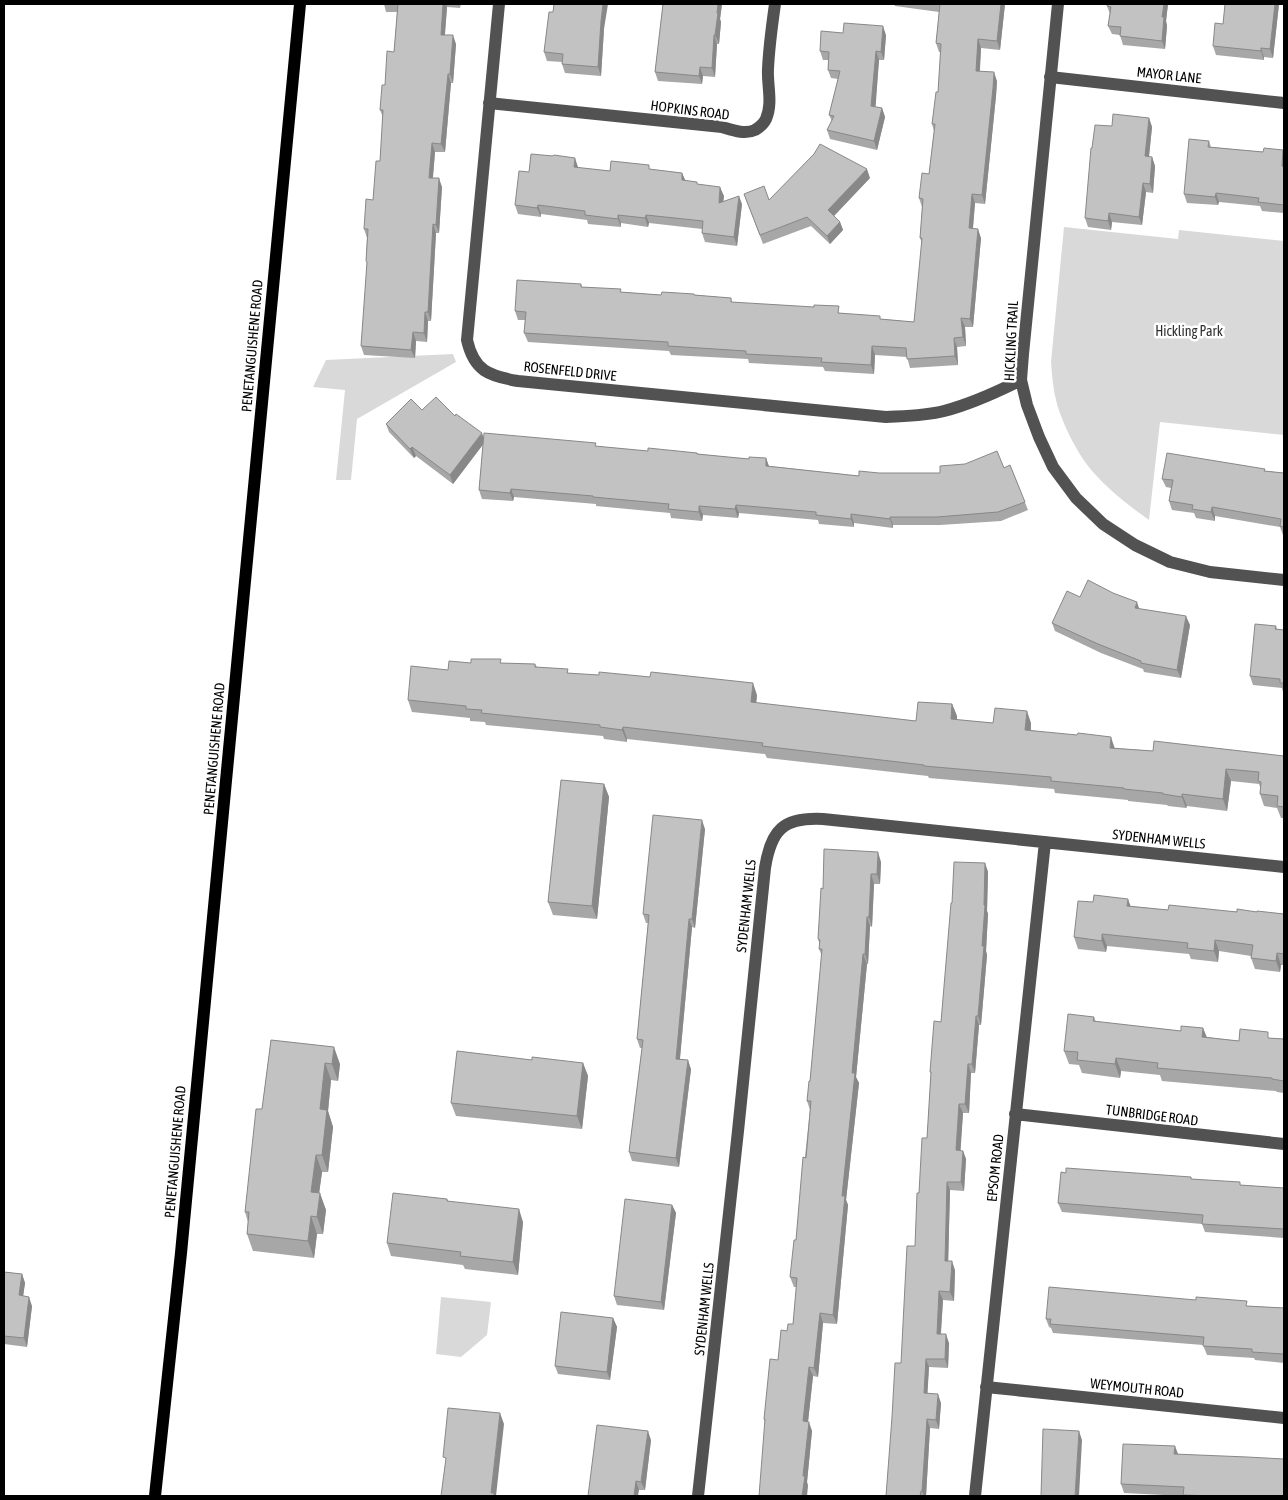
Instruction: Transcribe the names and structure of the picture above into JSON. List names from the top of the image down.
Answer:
{
  "streets": {
    "main road": ["PENETANGUISHENE ROAD"],
    "street": [
      "MAYOR LANE",
      "HOPKINS ROAD",
      "HICKLING TRAIL",
      "ROSENFELD DRIVE",
      "SYDENHAM WELLS",
      "TUNBRIDGE ROAD",
      "EPSOM ROAD",
      "WEYMOUTH ROAD"
    ]
  },
  "crossings": [
    ["MAYOR LANE", "HICKLING TRAIL"],
    ["HOPKINS ROAD", "ROSENFELD DRIVE"],
    ["HICKLING TRAIL", "ROSENFELD DRIVE"],
    ["SYDENHAM WELLS", "EPSOM ROAD"],
    ["TUNBRIDGE ROAD", "EPSOM ROAD"],
    ["EPSOM ROAD", "WEYMOUTH ROAD"]
  ],
  "parks": ["Hickling Park"]
}
